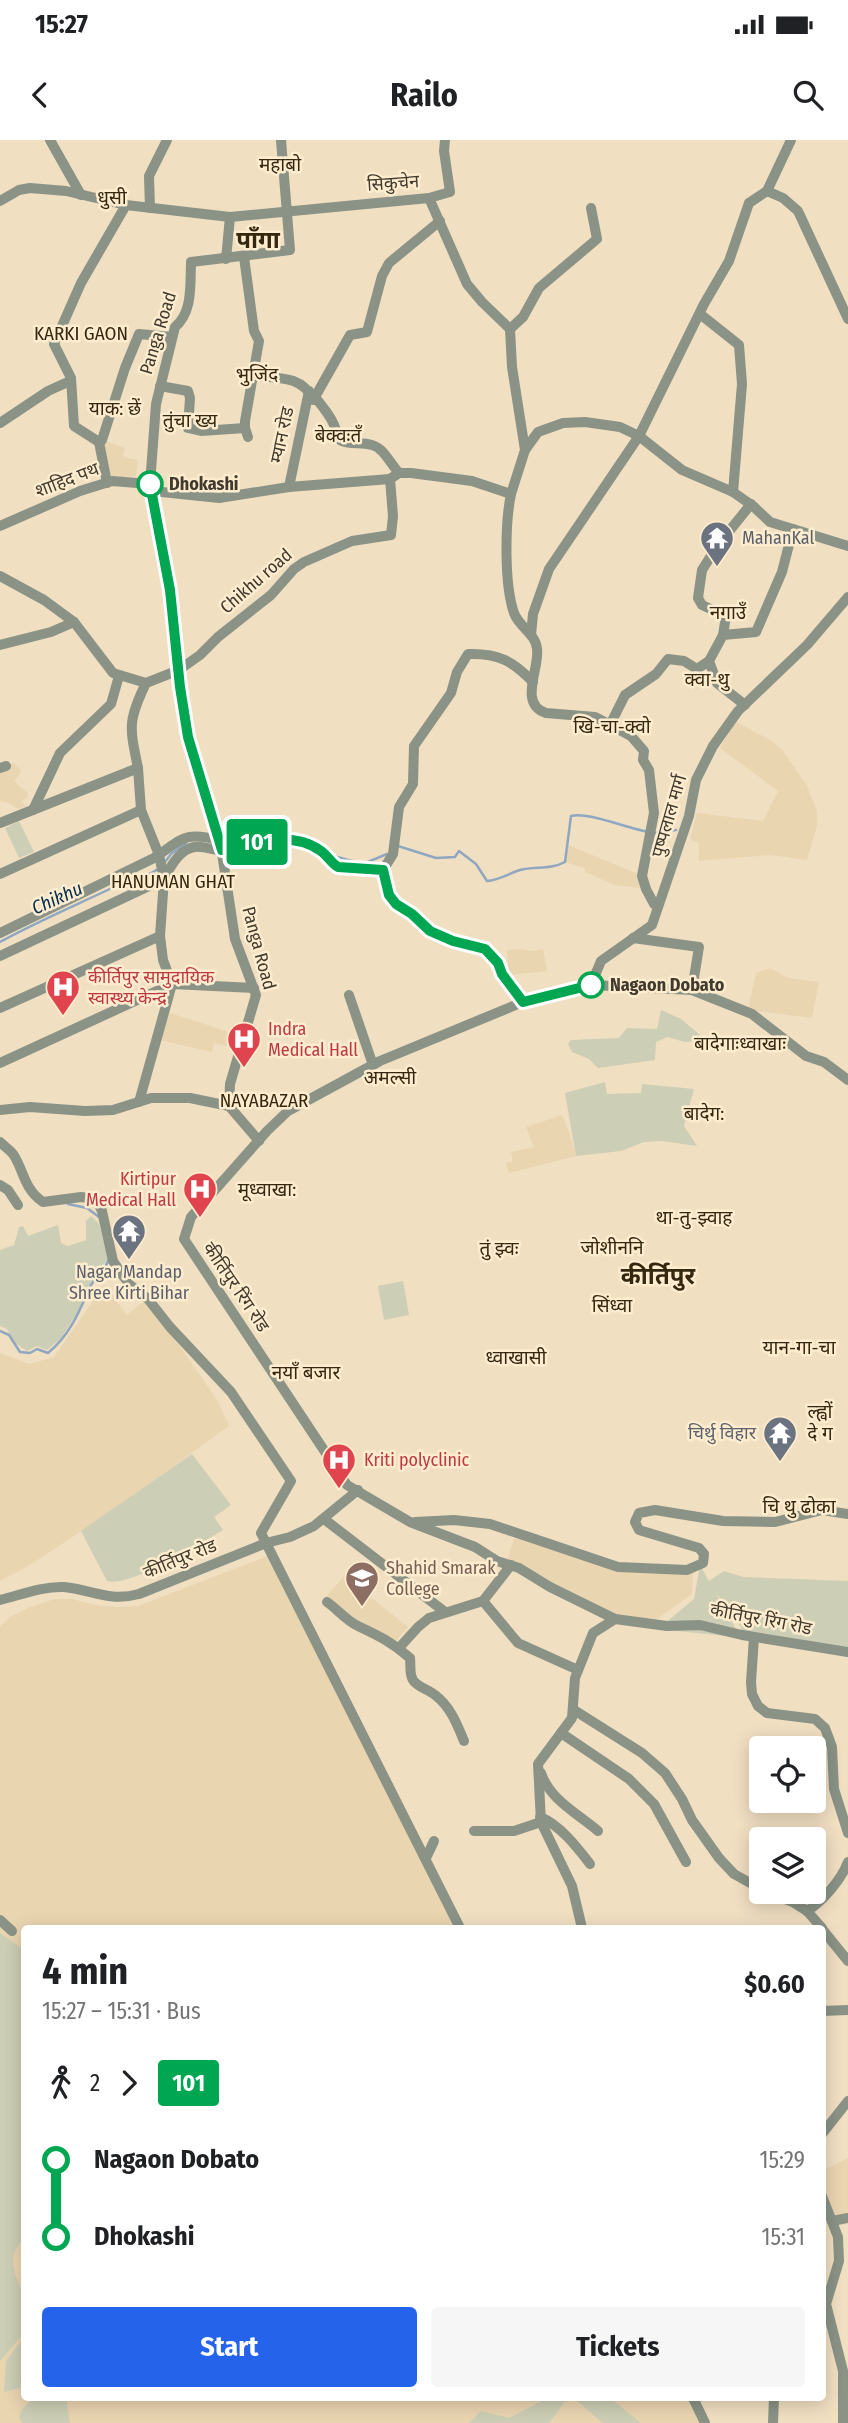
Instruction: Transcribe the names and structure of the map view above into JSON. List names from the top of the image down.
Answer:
{
  "streets": {
    "street": [
      "सिकुचेन",
      "Panga Road",
      "म्यान रोड",
      "शाहिद पथ",
      "Chikhu road",
      "पुष्पलाल मार्ग",
      "कीर्तिपुर रिंग रोड",
      "कीर्तिपुर रोड"
    ]
  },
  "crossings": [
    ["सिकुचेन", "Panga Road"],
    ["सिकुचेन", "म्यान रोड"],
    ["Panga Road", "शाहिद पथ"],
    ["Panga Road", "Chikhu road"],
    ["म्यान रोड", "शाहिद पथ"],
    ["शाहिद पथ", "Chikhu road"],
    ["पुष्पलाल मार्ग", "कीर्तिपुर रिंग रोड"],
    ["कीर्तिपुर रिंग रोड", "कीर्तिपुर रोड"]
  ],
  "districts": [
    "महाबो",
    "धुसी",
    "पाँगा",
    "KARKI GAON",
    "भुजिंद",
    "याक: छें",
    "तुंचा ख्य",
    "बेक्वःतँ",
    "नगाउँ",
    "क्वा-थु",
    "खि-चा-क्वो",
    "HANUMAN GHAT",
    "बादेगाःध्वाखाः",
    "अमल्सी",
    "NAYABAZAR",
    "बादेग:",
    "मूध्वाखा:",
    "था-तु-झ्वाह",
    "जोशीननि",
    "तुं झ्वः",
    "कीर्तिपुर",
    "सिंध्वा",
    "यान-गा-चा",
    "ध्वाखासी",
    "नयाँ बजार",
    "ल्ह्वों दे ग",
    "चि थु ढोका"
  ],
  "water": ["Chikhu"],
  "places": {
    "other": ["Dhokashi", "Nagaon Dobato"],
    "temple": ["MahanKal", "Nagar Mandap Shree Kirti Bihar", "चिर्थु विहार"],
    "hospital": [
      "कीर्तिपुर सामुदायिक स्वास्थ्य केन्द्र",
      "Indra Medical Hall",
      "Kirtipur Medical Hall",
      "Kriti polyclinic"
    ],
    "school or university": ["Shahid Smarak College"]
  },
  "lines": ["bus line 101"],
  "page": {
    "status": "15:27",
    "header": "Railo",
    "on_map": "101",
    "heading": ["4 min", "15:27 – 15:31 · Bus", "$0.60"],
    "legs": ["2", "101"],
    "list": [
      {
        "name": "Nagaon Dobato",
        "value": "15:29"
      },
      {
        "name": "Dhokashi",
        "value": "15:31"
      }
    ],
    "buttons": ["Start", "Tickets"]
  }
}
